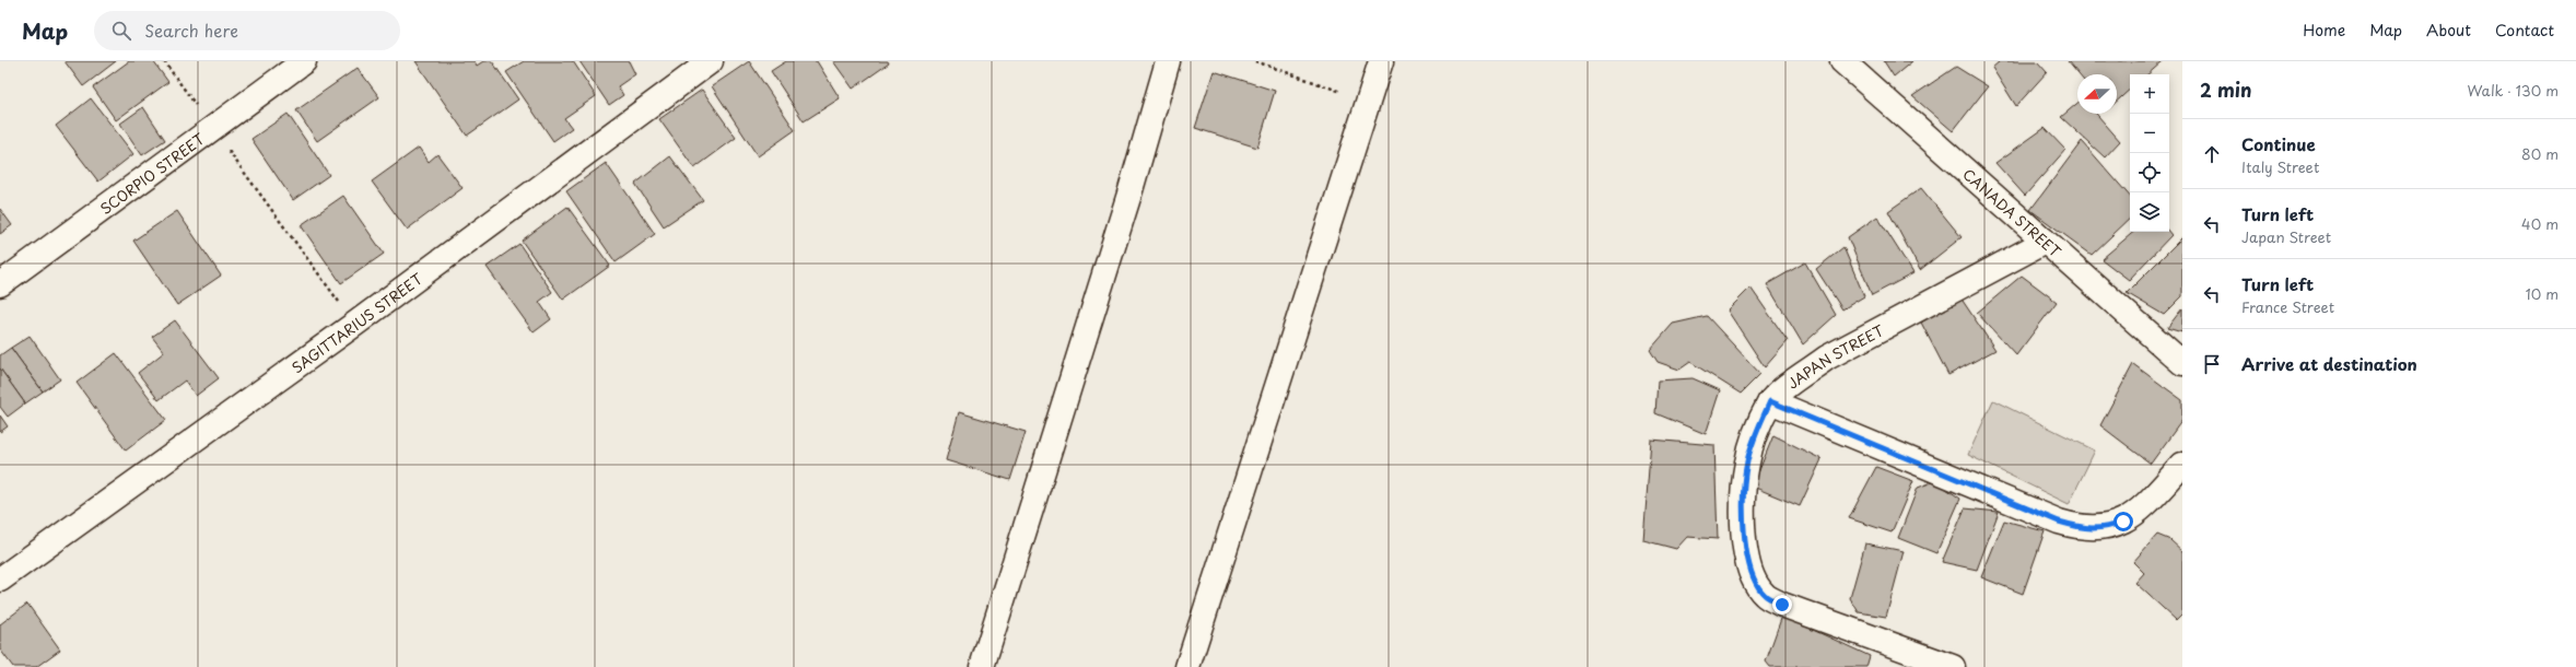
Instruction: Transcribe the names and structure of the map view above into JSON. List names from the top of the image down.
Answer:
{
  "streets": {
    "street": [
      "SCORPIO STREET",
      "CANADA STREET",
      "SAGITTARIUS STREET",
      "JAPAN STREET"
    ]
  },
  "crossings": [
    ["CANADA STREET", "JAPAN STREET"]
  ],
  "north": "left",
  "page": {
    "header": "Map",
    "search": "Search here",
    "nav": [
      "Home",
      "Map",
      "About",
      "Contact"
    ],
    "heading": ["2 min", "Walk · 130 m"],
    "map_buttons": ["+", "−"],
    "list": [
      ["Continue", "Italy Street", "80 m"],
      ["Turn left", "Japan Street", "40 m"],
      ["Turn left", "France Street", "10 m"],
      "Arrive at destination"
    ]
  }
}
